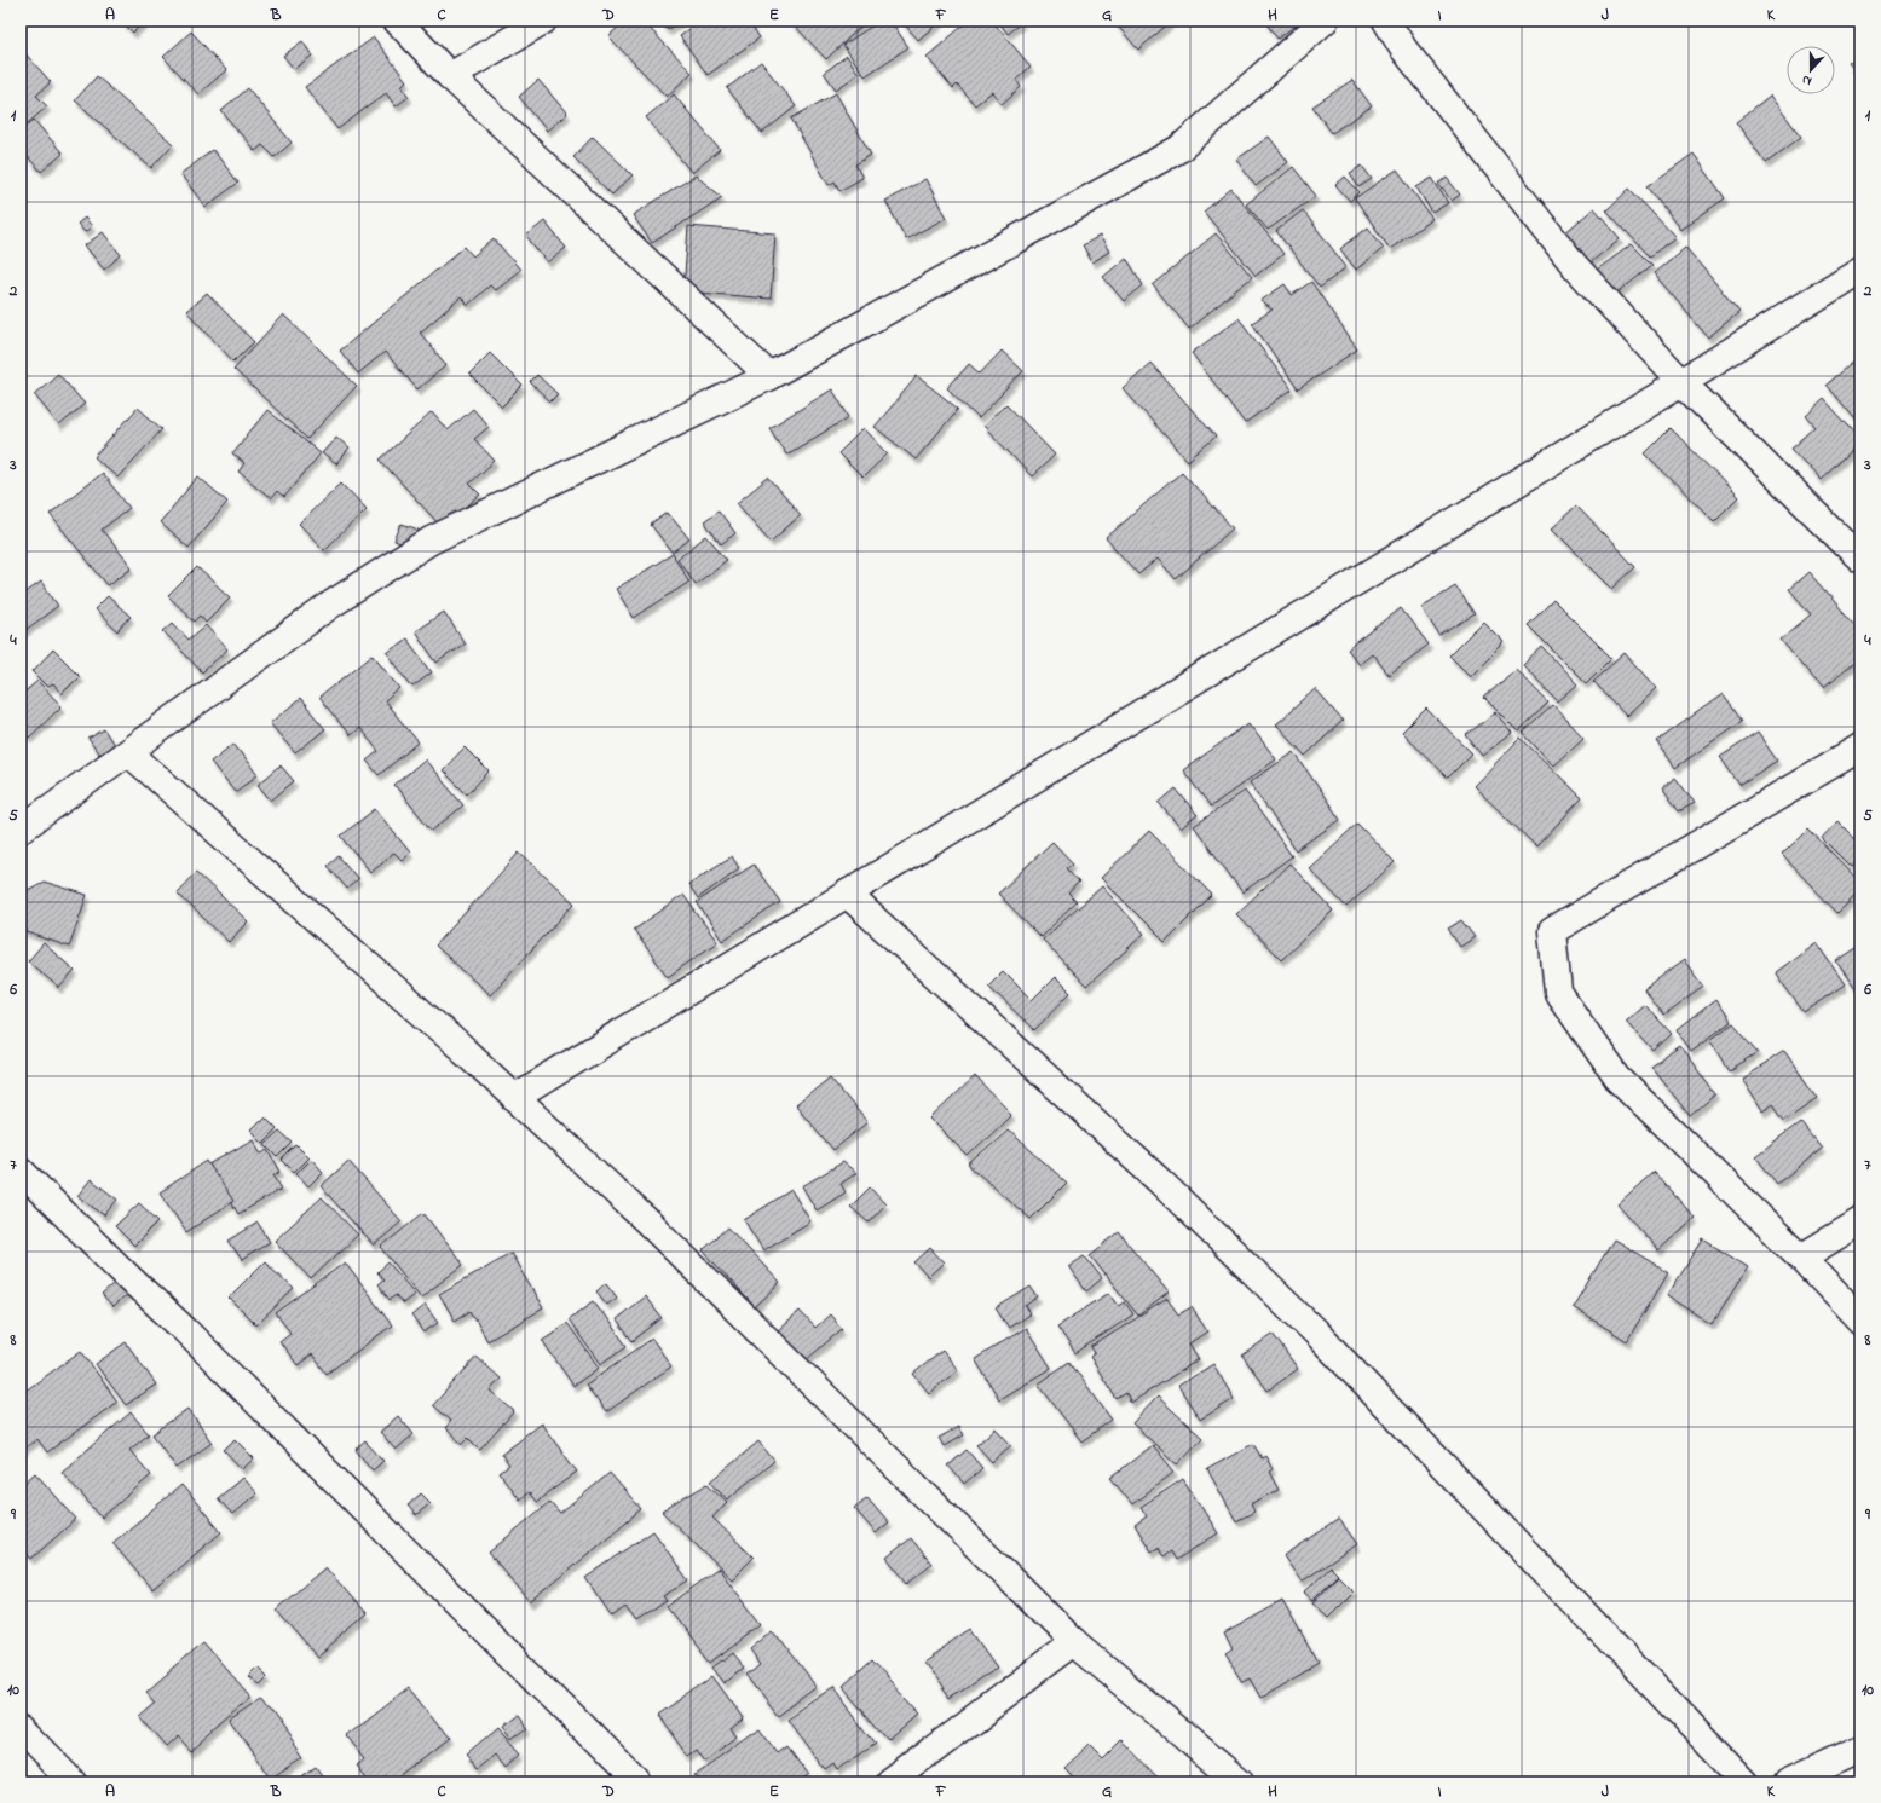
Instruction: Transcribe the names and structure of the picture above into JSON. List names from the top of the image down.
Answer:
{
  "north": "bottom",
  "grid": {
    "columns": [
      "A",
      "B",
      "C",
      "D",
      "E",
      "F",
      "G",
      "H",
      "I",
      "J",
      "K"
    ],
    "rows": [
      "1",
      "2",
      "3",
      "4",
      "5",
      "6",
      "7",
      "8",
      "9",
      "10"
    ]
  }
}
